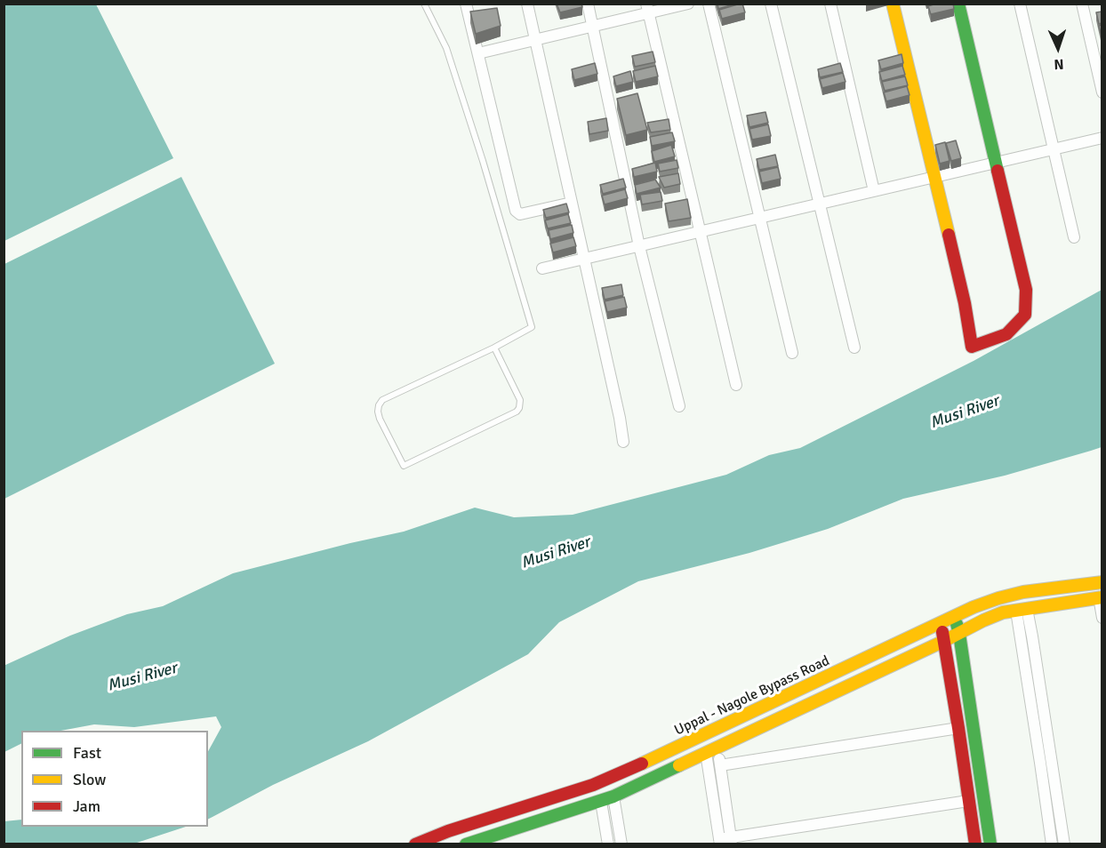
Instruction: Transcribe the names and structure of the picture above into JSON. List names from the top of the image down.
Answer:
{
  "streets": {
    "street": ["Uppal - Nagole Bypass Road"]
  },
  "water": ["Musi River"],
  "legend": ["Fast", "Slow", "Jam"],
  "north": "bottom"
}
